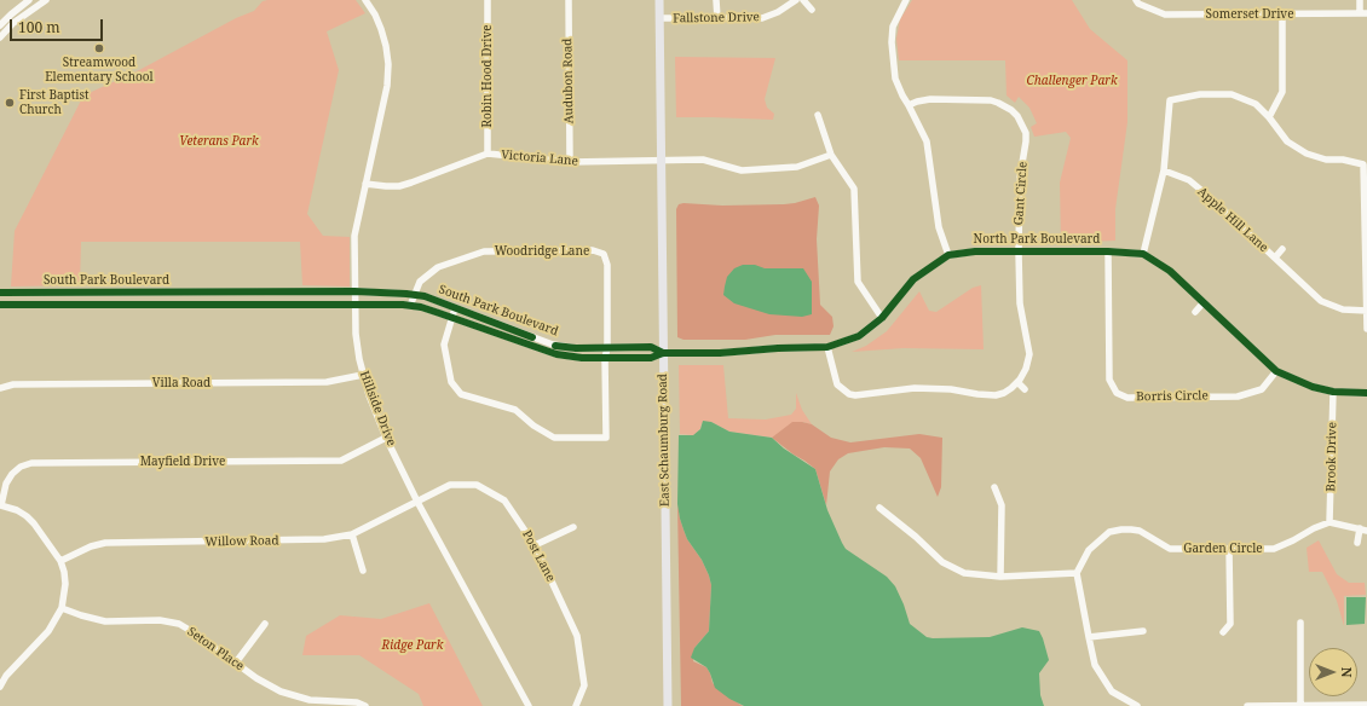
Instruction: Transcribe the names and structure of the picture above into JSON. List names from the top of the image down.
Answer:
{
  "streets": {
    "main road": ["East Schaumburg Road"],
    "street": [
      "Somerset Drive",
      "Fallstone Drive",
      "Robin Hood Drive",
      "Audubon Road",
      "Victoria Lane",
      "Gant Circle",
      "Apple Hill Lane",
      "North Park Boulevard",
      "Woodridge Lane",
      "South Park Boulevard",
      "Villa Road",
      "Borris Circle",
      "Hillside Drive",
      "Brook Drive",
      "Mayfield Drive",
      "Willow Road",
      "Garden Circle",
      "Post Lane",
      "Seton Place"
    ]
  },
  "crossings": [
    ["Fallstone Drive", "East Schaumburg Road"],
    ["Robin Hood Drive", "Victoria Lane"],
    ["Audubon Road", "Victoria Lane"],
    ["Victoria Lane", "Hillside Drive"],
    ["Victoria Lane", "East Schaumburg Road"],
    ["Gant Circle", "North Park Boulevard"],
    ["North Park Boulevard", "South Park Boulevard"],
    ["North Park Boulevard", "Borris Circle"],
    ["North Park Boulevard", "East Schaumburg Road"],
    ["North Park Boulevard", "Brook Drive"],
    ["Woodridge Lane", "South Park Boulevard"],
    ["South Park Boulevard", "Hillside Drive"],
    ["South Park Boulevard", "East Schaumburg Road"],
    ["Villa Road", "Hillside Drive"],
    ["Hillside Drive", "Mayfield Drive"],
    ["Hillside Drive", "Willow Road"],
    ["Hillside Drive", "Post Lane"],
    ["Brook Drive", "Garden Circle"],
    ["Willow Road", "Post Lane"]
  ],
  "parks": ["Challenger Park", "Veterans Park", "Ridge Park"],
  "places": ["Streamwood Elementary School", "First Baptist Church"],
  "scale_bar": "100 m",
  "north": "right"
}
